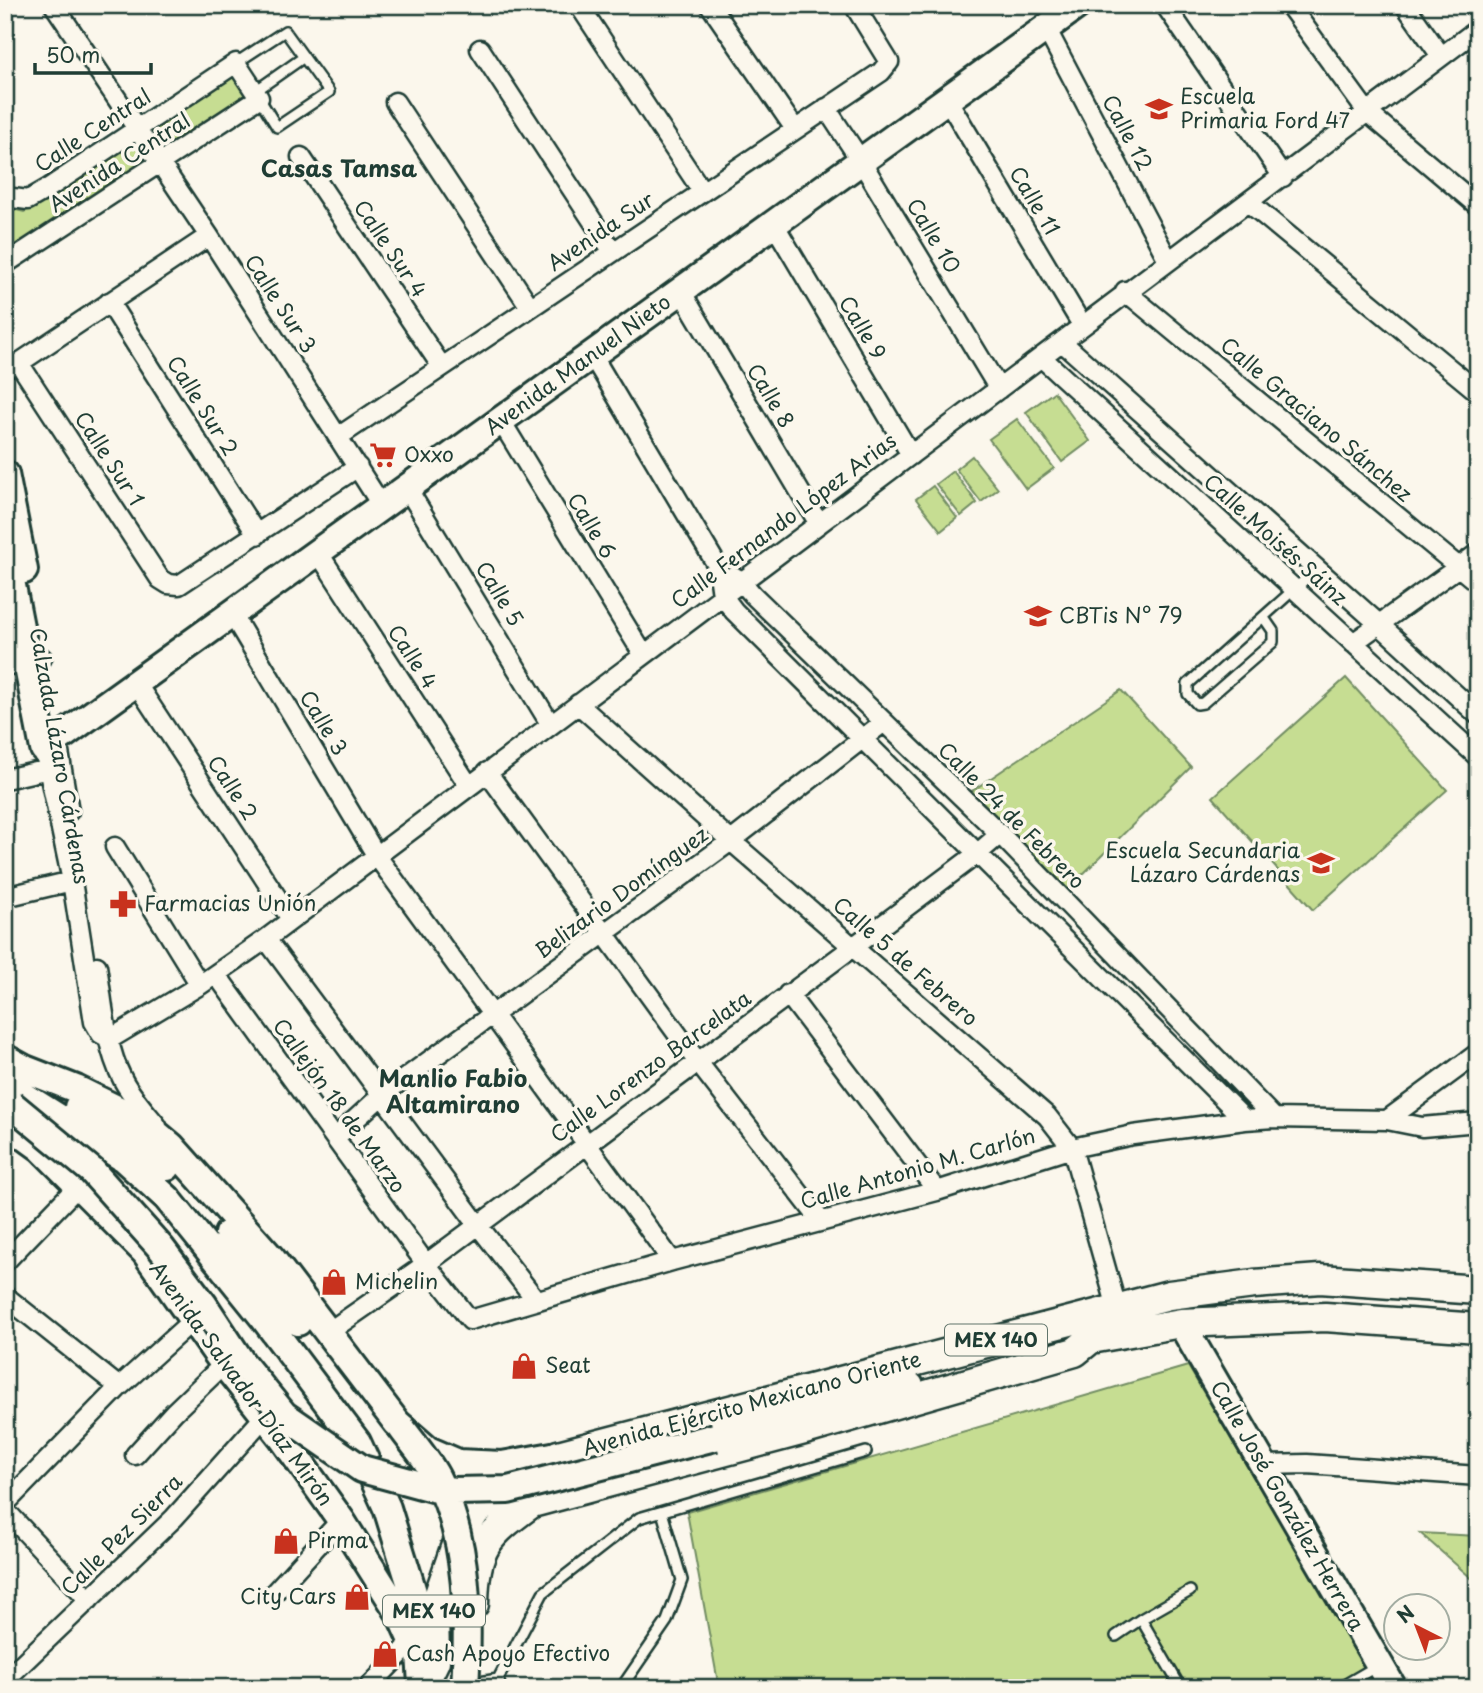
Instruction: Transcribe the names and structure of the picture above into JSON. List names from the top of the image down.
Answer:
{
  "streets": {
    "main road": [
      "Avenida Manuel Nieto",
      "Calzada Lázaro Cárdenas",
      "MEX 140",
      "Avenida Salvador Díaz Mirón",
      "Avenida Ejército Mexicano Oriente",
      "Calle José González Herrera"
    ],
    "street": [
      "Calle Central",
      "Calle 12",
      "Avenida Central",
      "Calle 11",
      "Avenida Sur",
      "Calle 10",
      "Calle Sur 4",
      "Calle Sur 3",
      "Calle 9",
      "Calle 8",
      "Calle Sur 2",
      "Calle Graciano Sánchez",
      "Calle Sur 1",
      "Calle Fernando López Arias",
      "Calle 6",
      "Calle Moisés Sáinz",
      "Calle 5",
      "Calle 4",
      "Calle 3",
      "Calle 2",
      "Calle 24 de Febrero",
      "Belizario Domínguez",
      "Calle 5 de Febrero",
      "Calle Lorenzo Barcelata",
      "Callejón 18 de Marzo",
      "Calle Antonio M. Carlón",
      "Calle Pez Sierra"
    ]
  },
  "crossings": [
    ["Calle Central", "Calle Sur 3"],
    ["Calle 12", "Avenida Manuel Nieto"],
    ["Calle 12", "Calle Fernando López Arias"],
    ["Avenida Central", "Calle Sur 3"],
    ["Calle 11", "Avenida Manuel Nieto"],
    ["Calle 11", "Calle Fernando López Arias"],
    ["Avenida Sur", "Calle 10"],
    ["Avenida Sur", "Calle Sur 4"],
    ["Avenida Sur", "Calle Sur 3"],
    ["Calle 10", "Avenida Manuel Nieto"],
    ["Calle 10", "Calle Fernando López Arias"],
    ["Calle Sur 3", "Avenida Manuel Nieto"],
    ["Calle 9", "Avenida Manuel Nieto"],
    ["Calle 9", "Calle Fernando López Arias"],
    ["Avenida Manuel Nieto", "Calle 8"],
    ["Avenida Manuel Nieto", "Calle 6"],
    ["Avenida Manuel Nieto", "Calle 5"],
    ["Avenida Manuel Nieto", "Calle 4"],
    ["Avenida Manuel Nieto", "Calle 3"],
    ["Avenida Manuel Nieto", "Calzada Lázaro Cárdenas"],
    ["Avenida Manuel Nieto", "Calle 2"],
    ["Calle 8", "Calle Fernando López Arias"],
    ["Calle Sur 2", "Calle Sur 1"],
    ["Calle Graciano Sánchez", "Calle Fernando López Arias"],
    ["Calle Fernando López Arias", "Calle 6"],
    ["Calle Fernando López Arias", "Calle Moisés Sáinz"],
    ["Calle Fernando López Arias", "Calle 5"],
    ["Calle Fernando López Arias", "Calle 4"],
    ["Calle Fernando López Arias", "Calle 3"],
    ["Calle Fernando López Arias", "Calzada Lázaro Cárdenas"],
    ["Calle Fernando López Arias", "Calle 2"],
    ["Calle Fernando López Arias", "Calle 24 de Febrero"],
    ["Calle Fernando López Arias", "Calle 5 de Febrero"],
    ["Calle Fernando López Arias", "Callejón 18 de Marzo"],
    ["Calle 3", "Belizario Domínguez"],
    ["Calle 3", "Calle Lorenzo Barcelata"],
    ["Calle 3", "Calle Antonio M. Carlón"],
    ["Calle 24 de Febrero", "Belizario Domínguez"],
    ["Calle 24 de Febrero", "Calle Lorenzo Barcelata"],
    ["Calle 24 de Febrero", "Calle Antonio M. Carlón"],
    ["Belizario Domínguez", "Calle 5 de Febrero"],
    ["Belizario Domínguez", "Callejón 18 de Marzo"],
    ["Calle 5 de Febrero", "Calle Lorenzo Barcelata"],
    ["Calle 5 de Febrero", "Calle Antonio M. Carlón"],
    ["Calle 5 de Febrero", "Avenida Ejército Mexicano Oriente"],
    ["Calle Lorenzo Barcelata", "Callejón 18 de Marzo"],
    ["Callejón 18 de Marzo", "Calle Antonio M. Carlón"],
    ["Avenida Salvador Díaz Mirón", "Avenida Ejército Mexicano Oriente"],
    ["Avenida Salvador Díaz Mirón", "Calle Pez Sierra"],
    ["Avenida Ejército Mexicano Oriente", "Calle José González Herrera"]
  ],
  "districts": ["Casas Tamsa", "Manlio Fabio Altamirano"],
  "places": {
    "school or university": ["Escuela Primaria Ford 47", "CBTis N° 79", "Escuela Secundaria Lázaro Cárdenas"],
    "supermarket": ["Oxxo"],
    "pharmacy": ["Farmacias Unión"],
    "shop": [
      "Michelin",
      "Seat",
      "Pirma",
      "City Cars",
      "Cash Apoyo Efectivo"
    ]
  },
  "scale_bar": "50 m",
  "north": "top left"
}
